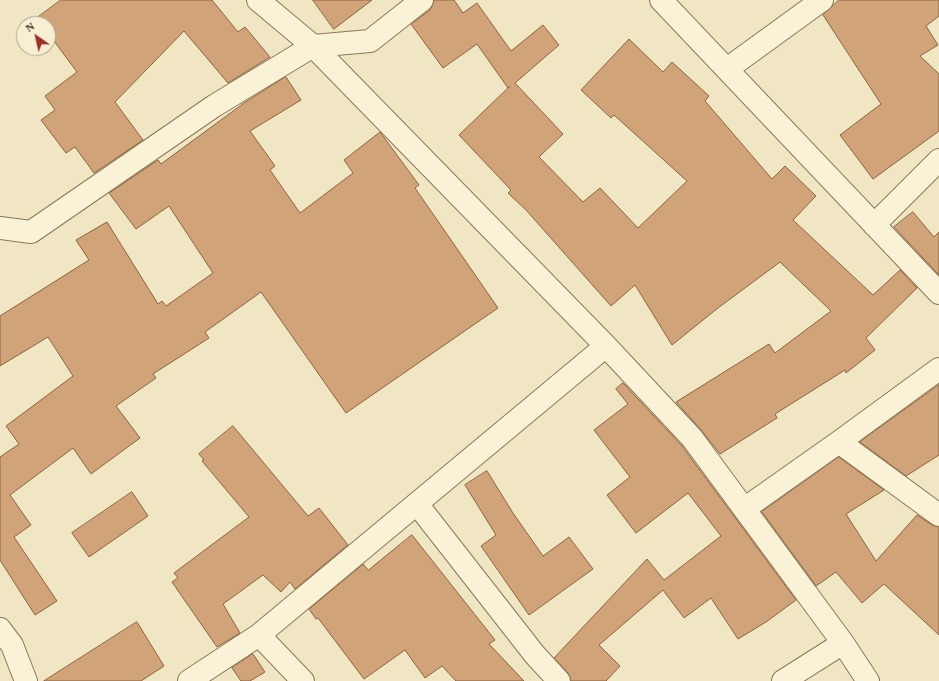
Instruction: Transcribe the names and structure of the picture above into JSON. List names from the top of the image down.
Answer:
{
  "north": "top left"
}
